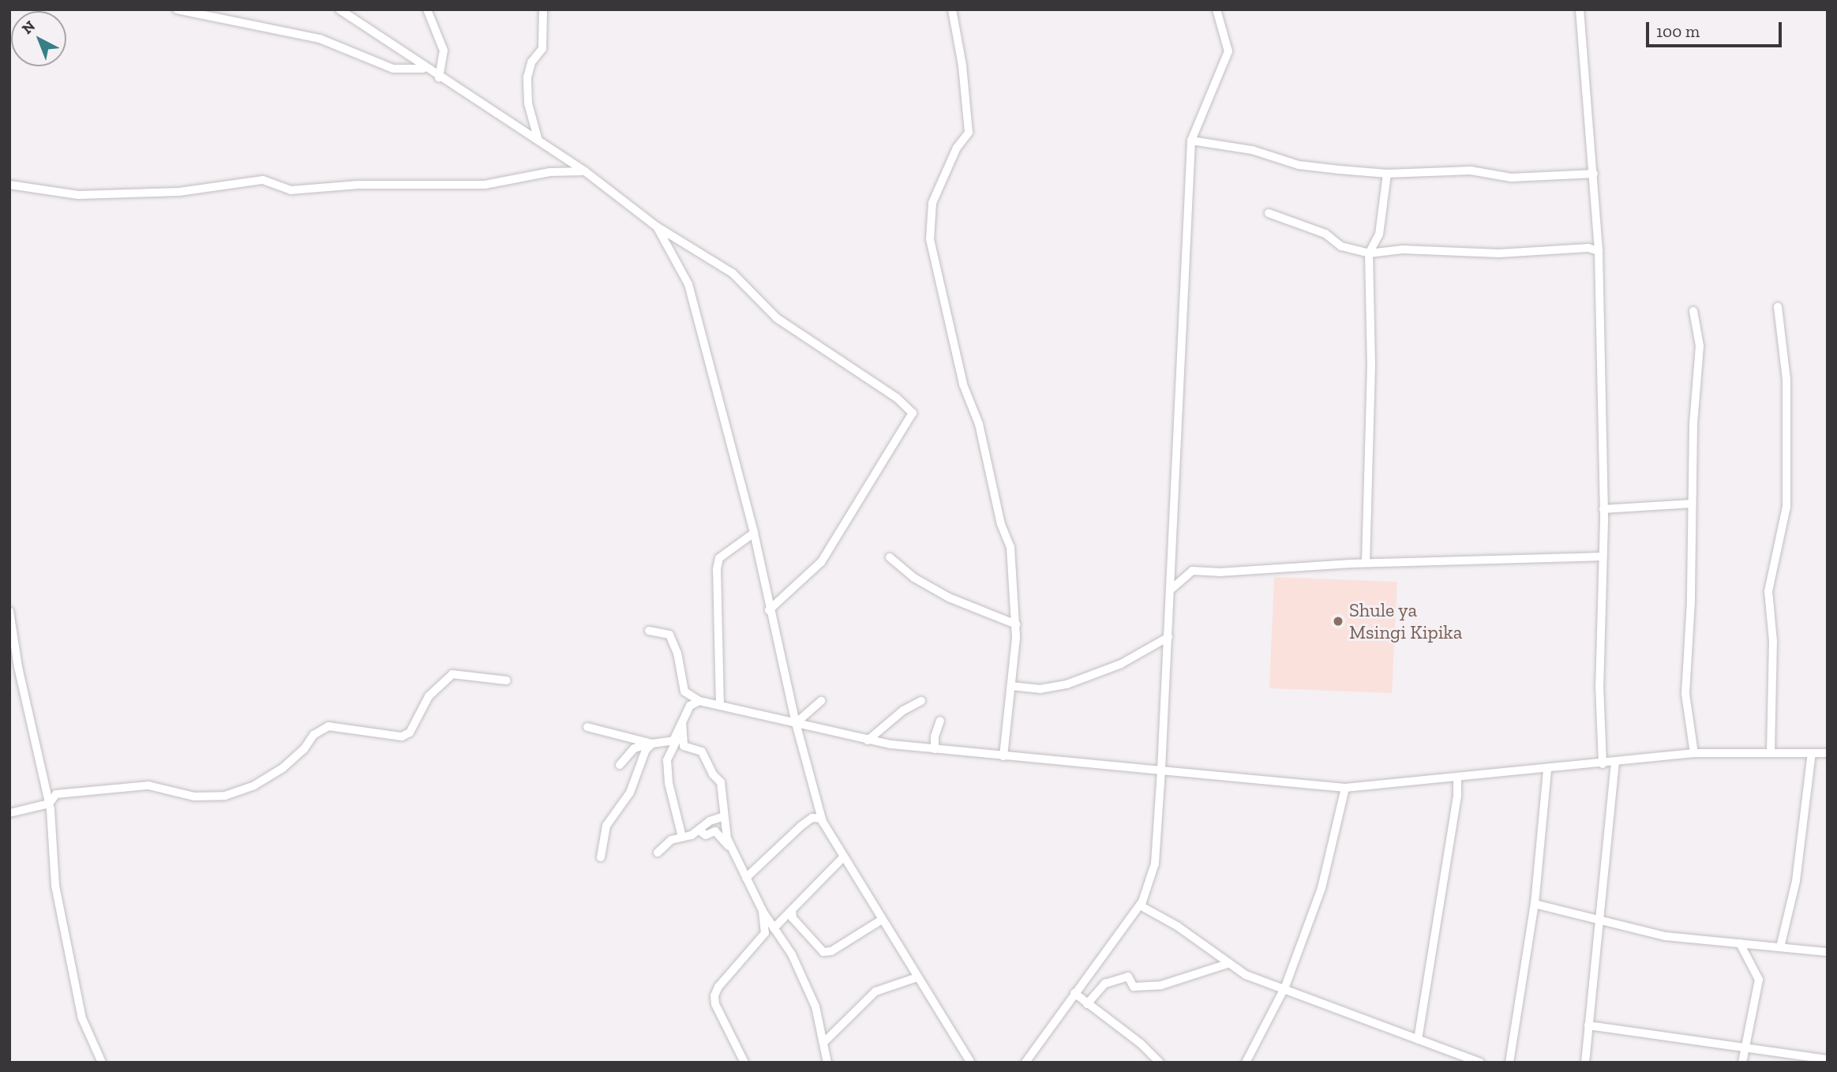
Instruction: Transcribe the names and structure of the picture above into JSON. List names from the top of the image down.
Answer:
{
  "places": ["Shule ya Msingi Kipika"],
  "scale_bar": "100 m",
  "north": "top left"
}
